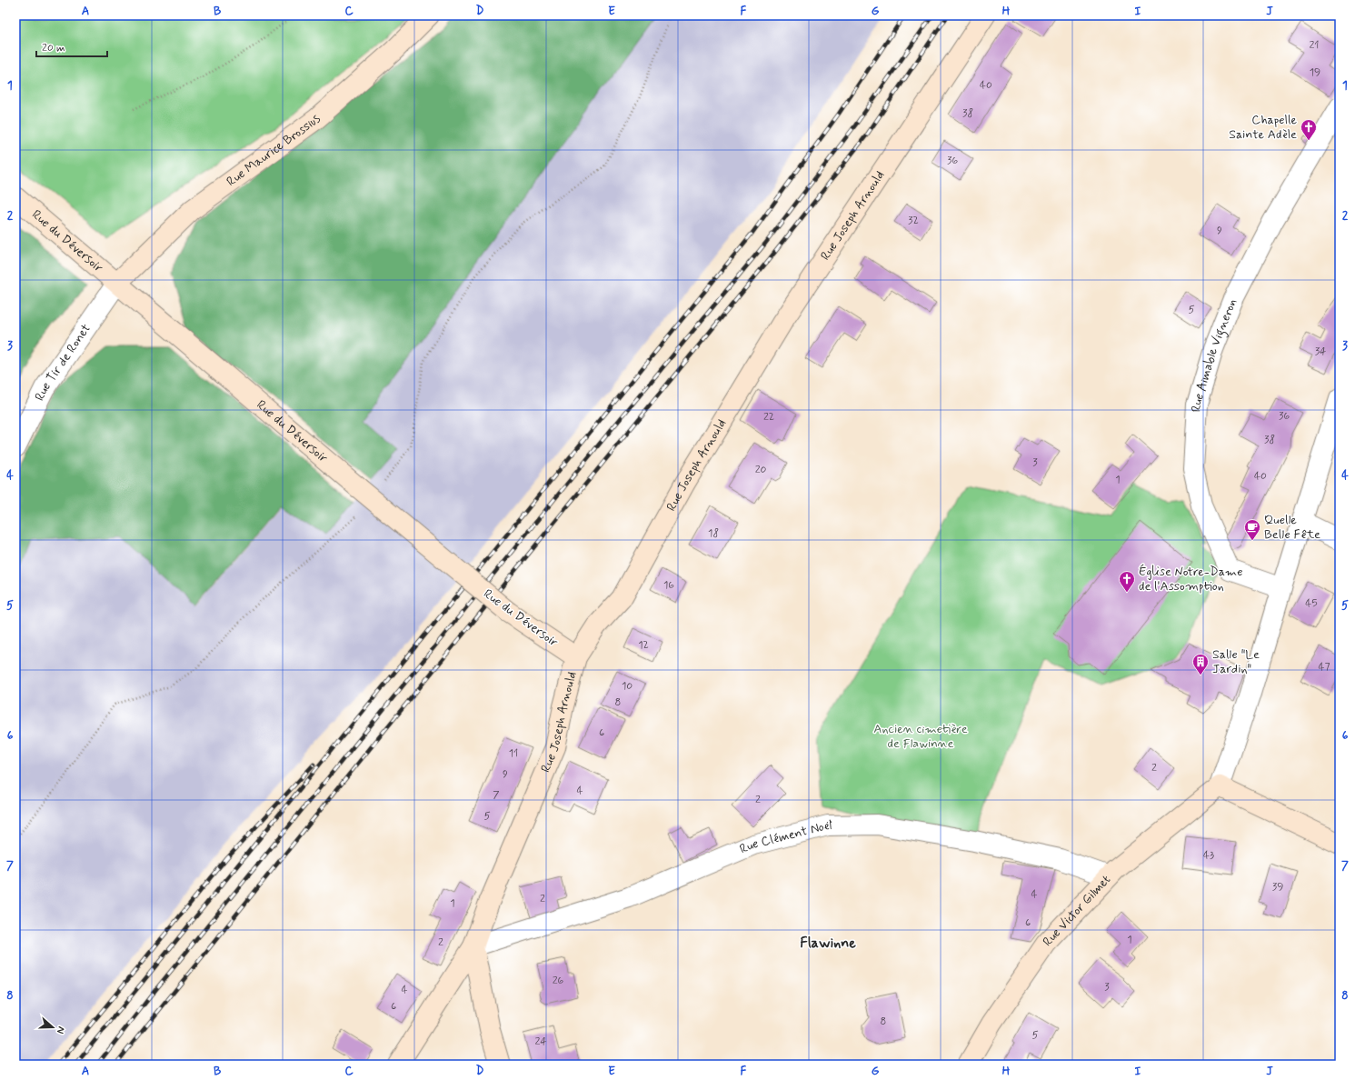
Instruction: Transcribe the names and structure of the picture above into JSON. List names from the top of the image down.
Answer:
{
  "streets": {
    "street": [
      "Rue Maurice Brossius",
      "Rue Joseph Arnould",
      "Rue du Déversoir",
      "Rue Aimable Vigneron",
      "Rue Tir de Ronet",
      "Rue Clément Noël",
      "Rue Victor Gilmet"
    ]
  },
  "crossings": [
    ["Rue Maurice Brossius", "Rue du Déversoir"],
    ["Rue Maurice Brossius", "Rue Tir de Ronet"],
    ["Rue Joseph Arnould", "Rue du Déversoir"],
    ["Rue Joseph Arnould", "Rue Clément Noël"],
    ["Rue du Déversoir", "Rue Tir de Ronet"],
    ["Rue Clément Noël", "Rue Victor Gilmet"]
  ],
  "districts": ["Flawinne"],
  "parks": ["Ancien cimetière de Flawinne"],
  "places": {
    "church": ["Chapelle Sainte Adèle", "Église Notre-Dame de l'Assomption"],
    "cafe": ["Quelle Belle Fête"],
    "building": ["Salle \"Le Jardin\""]
  },
  "house_numbers": [
    "21",
    "19",
    "40",
    "38",
    "36",
    "32",
    "9",
    "5",
    "34",
    "36",
    "22",
    "38",
    "3",
    "20",
    "40",
    "1",
    "18",
    "16",
    "45",
    "12",
    "47",
    "10",
    "8",
    "6",
    "11",
    "2",
    "9",
    "4",
    "7",
    "2",
    "5",
    "43",
    "39",
    "4",
    "2",
    "1",
    "6",
    "1",
    "2",
    "26",
    "3",
    "4",
    "6",
    "8",
    "5",
    "24"
  ],
  "scale_bar": "20 m",
  "north": "right",
  "grid": {
    "columns": [
      "A",
      "B",
      "C",
      "D",
      "E",
      "F",
      "G",
      "H",
      "I",
      "J"
    ],
    "rows": [
      "1",
      "2",
      "3",
      "4",
      "5",
      "6",
      "7",
      "8"
    ]
  }
}
